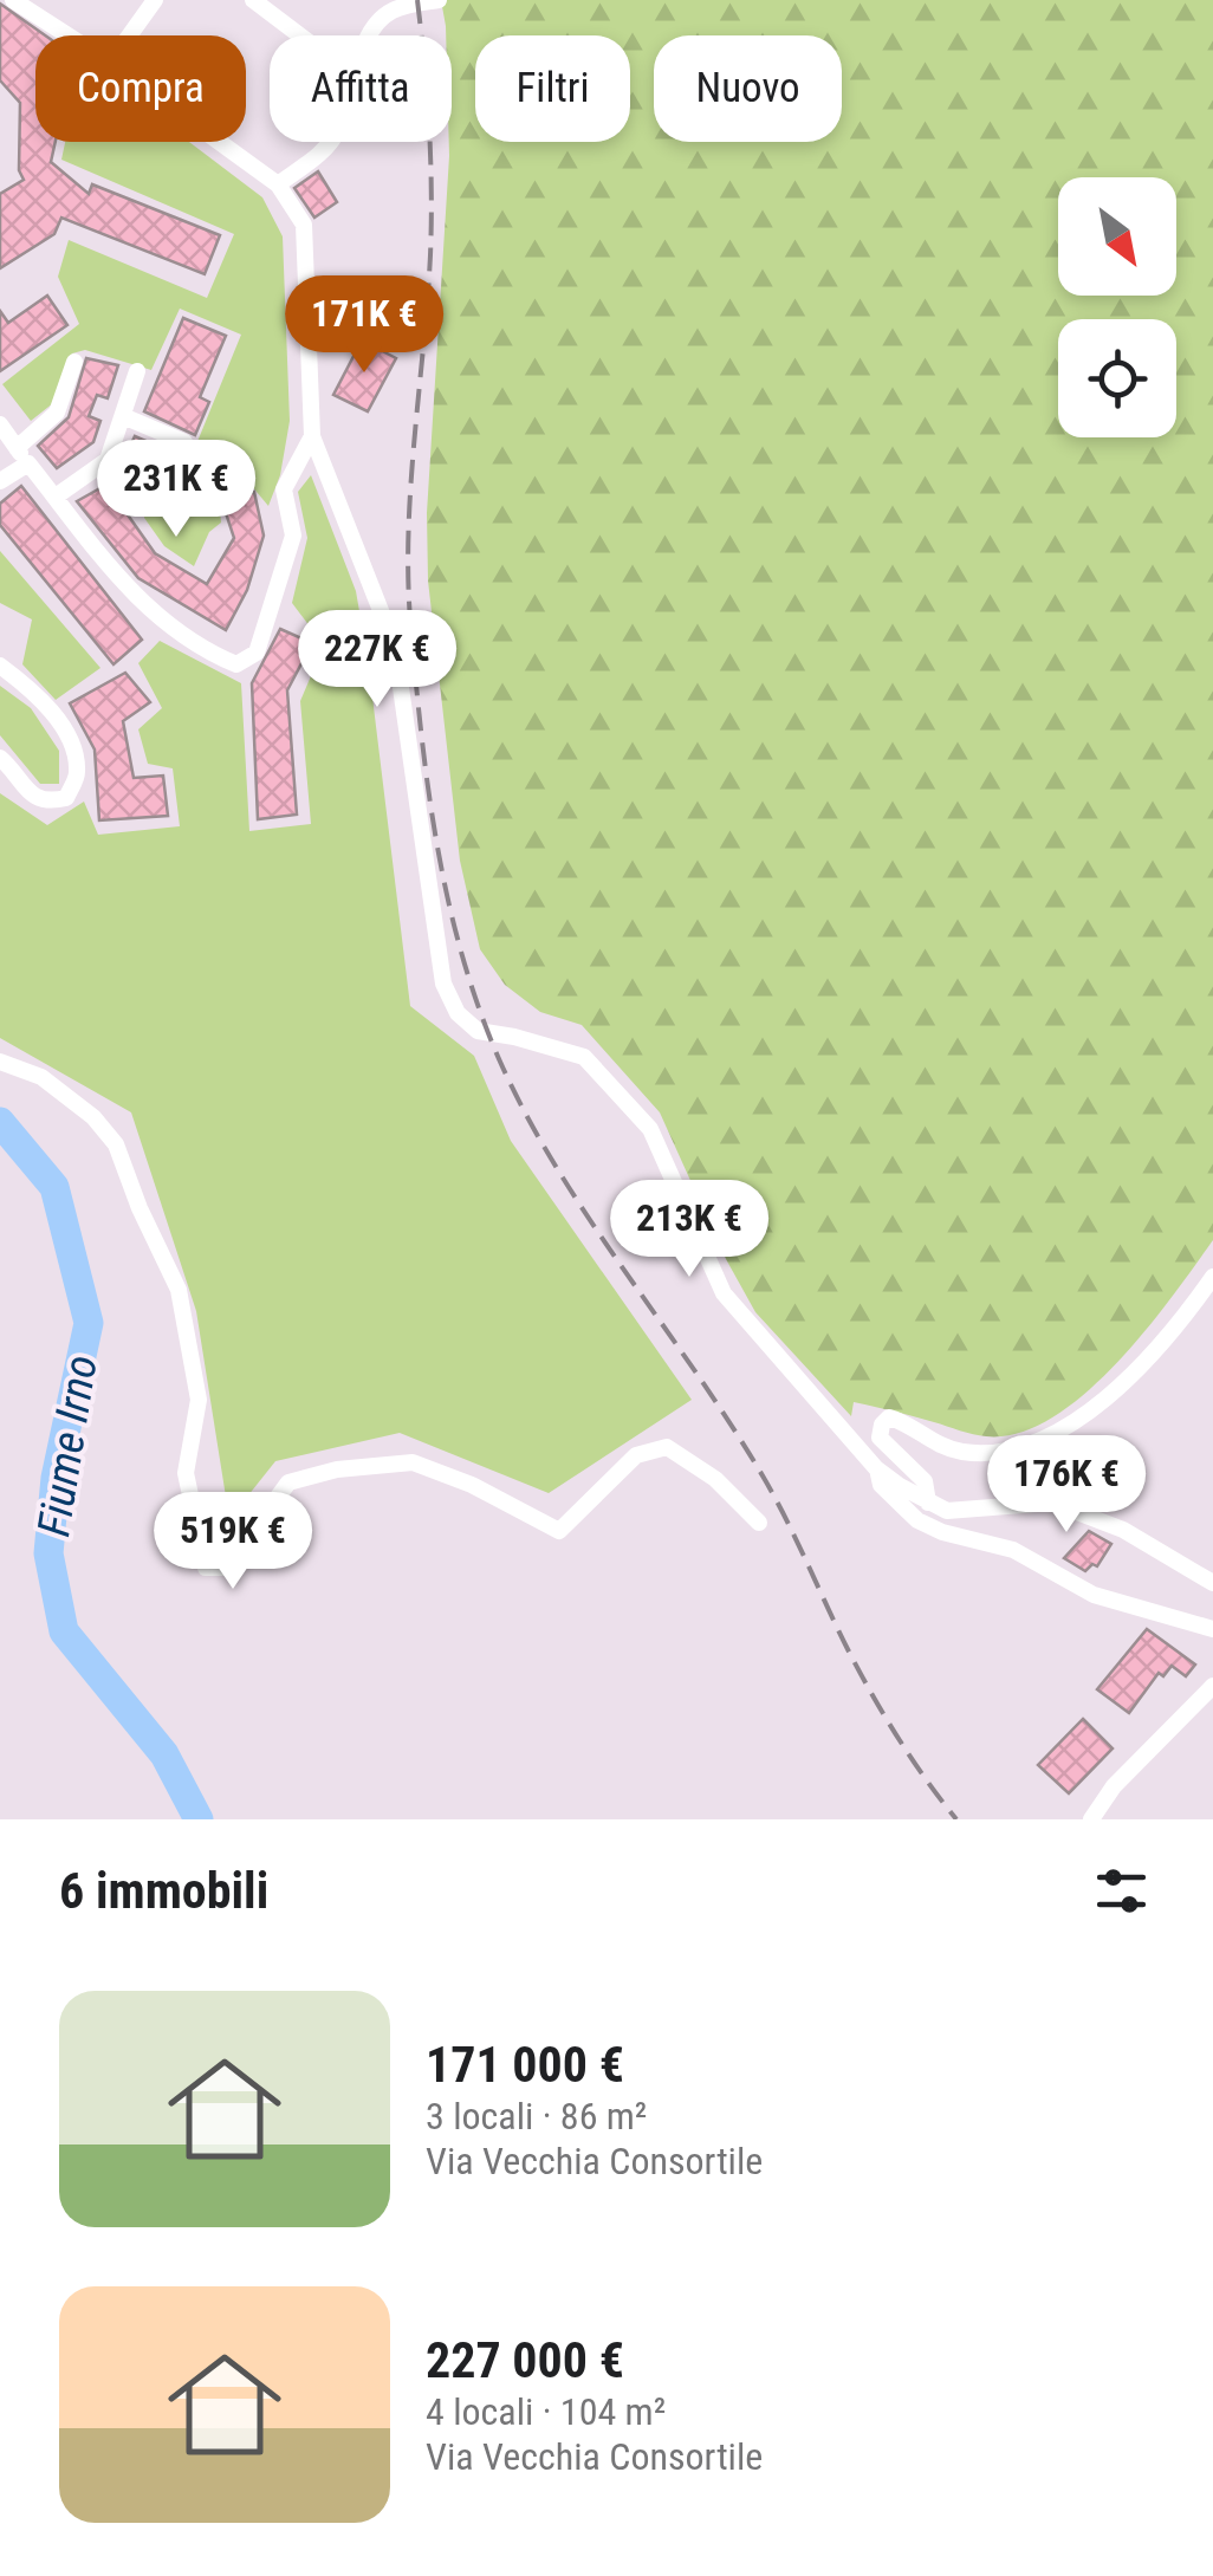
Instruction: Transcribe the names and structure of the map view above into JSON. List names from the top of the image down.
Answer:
{
  "water": ["Fiume Irno"],
  "north": "bottom right",
  "page": {
    "chip": [
      "Compra",
      "Affitta",
      "Filtri",
      "Nuovo"
    ],
    "price": [
      "171K €",
      "231K €",
      "227K €",
      "213K €",
      "176K €",
      "519K €"
    ],
    "heading": "6 immobili",
    "list": [
      {
        "name": "171 000 €",
        "note": "3 locali · 86 m² · Via Vecchia Consortile"
      },
      {
        "name": "227 000 €",
        "note": "4 locali · 104 m² · Via Vecchia Consortile"
      }
    ]
  }
}
